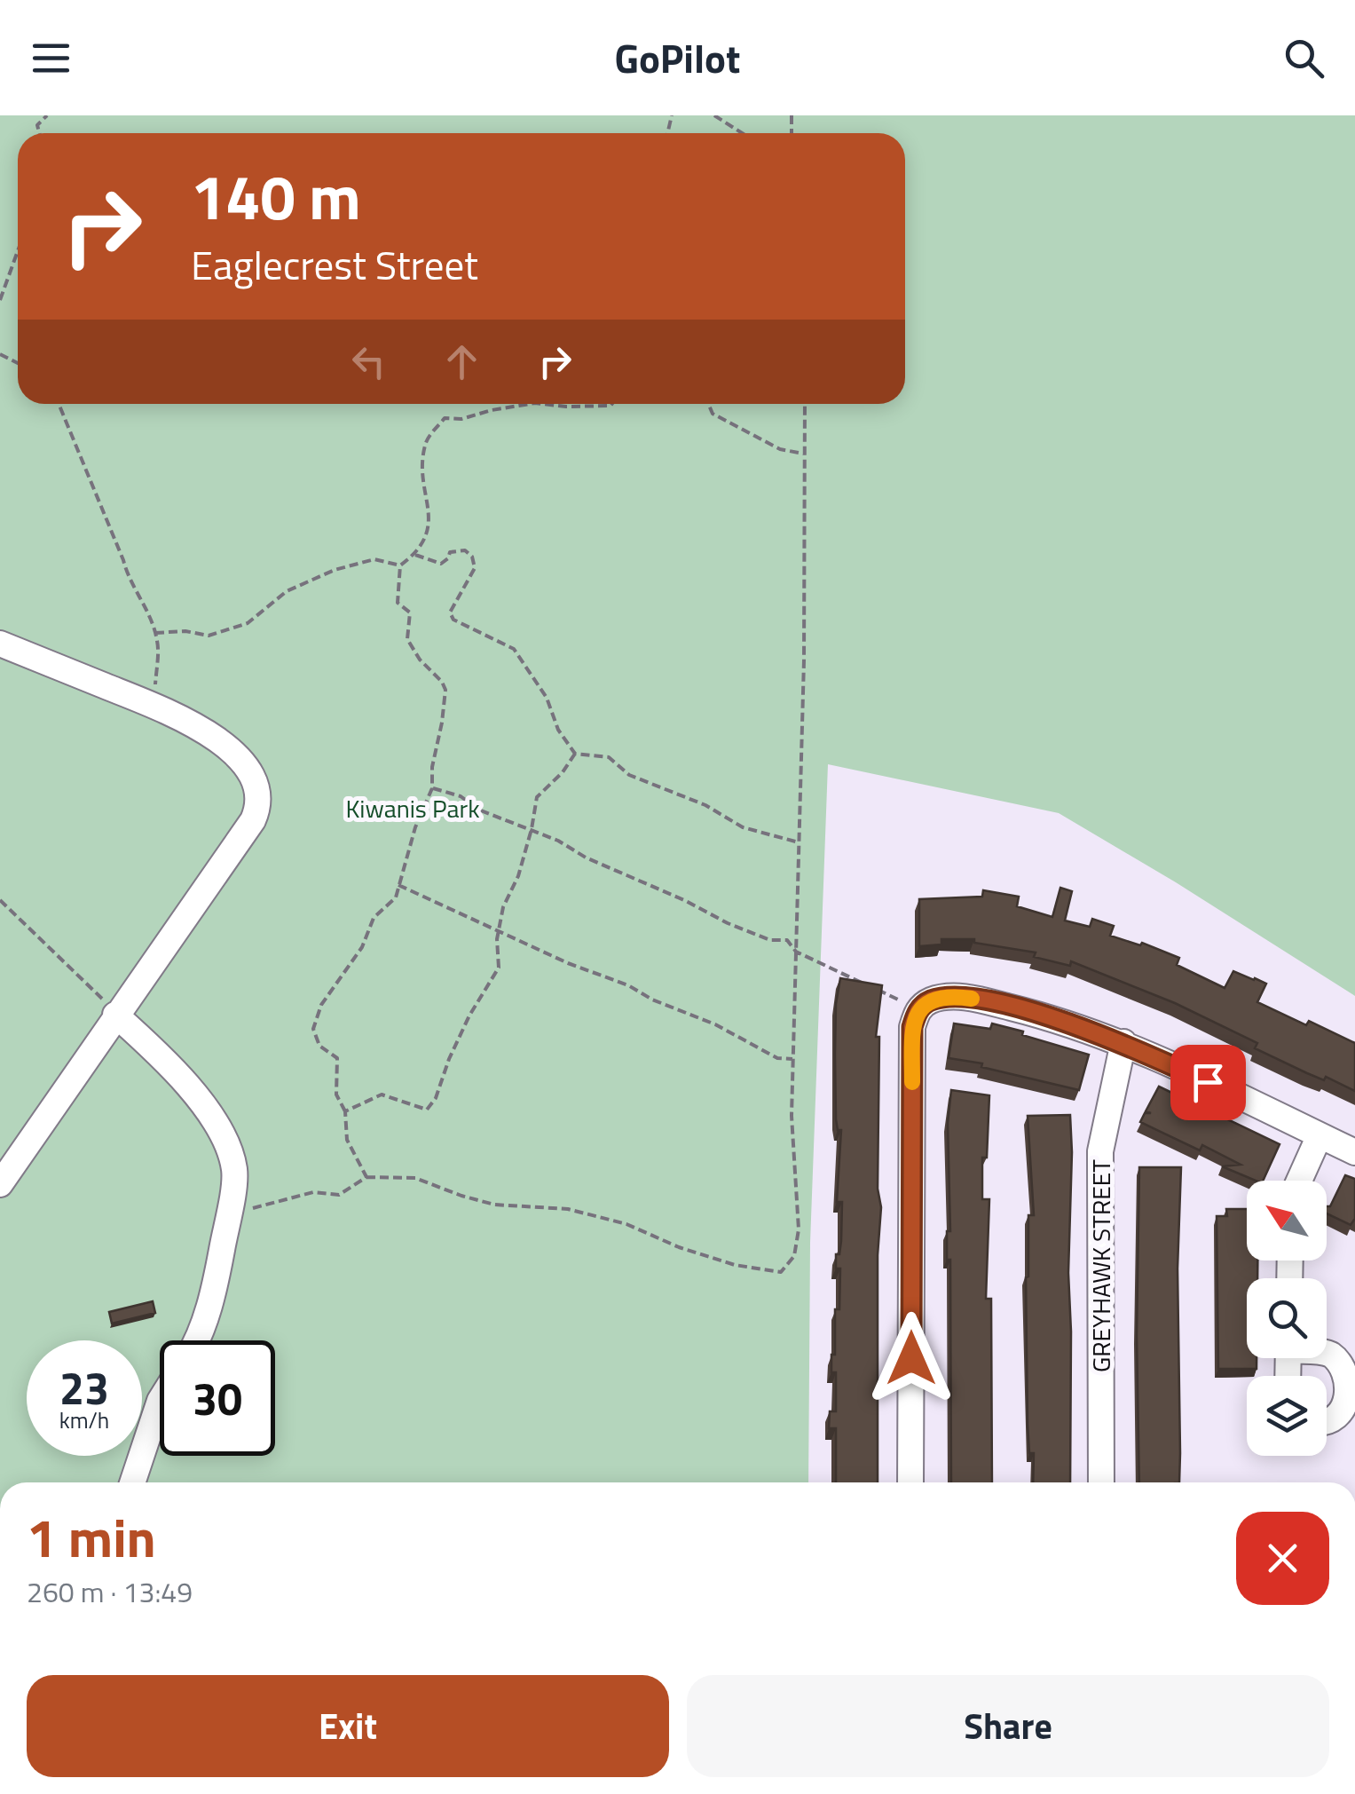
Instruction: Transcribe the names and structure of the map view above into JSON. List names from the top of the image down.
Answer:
{
  "streets": {
    "street": ["GREYHAWK STREET"]
  },
  "parks": ["Kiwanis Park"],
  "north": "top left",
  "page": {
    "header": "GoPilot",
    "turn": ["140 m", "Eaglecrest Street"],
    "speed": "23 km/h",
    "limit": "30",
    "heading": ["1 min", "260 m · 13:49"],
    "buttons": ["Exit", "Share"]
  }
}
